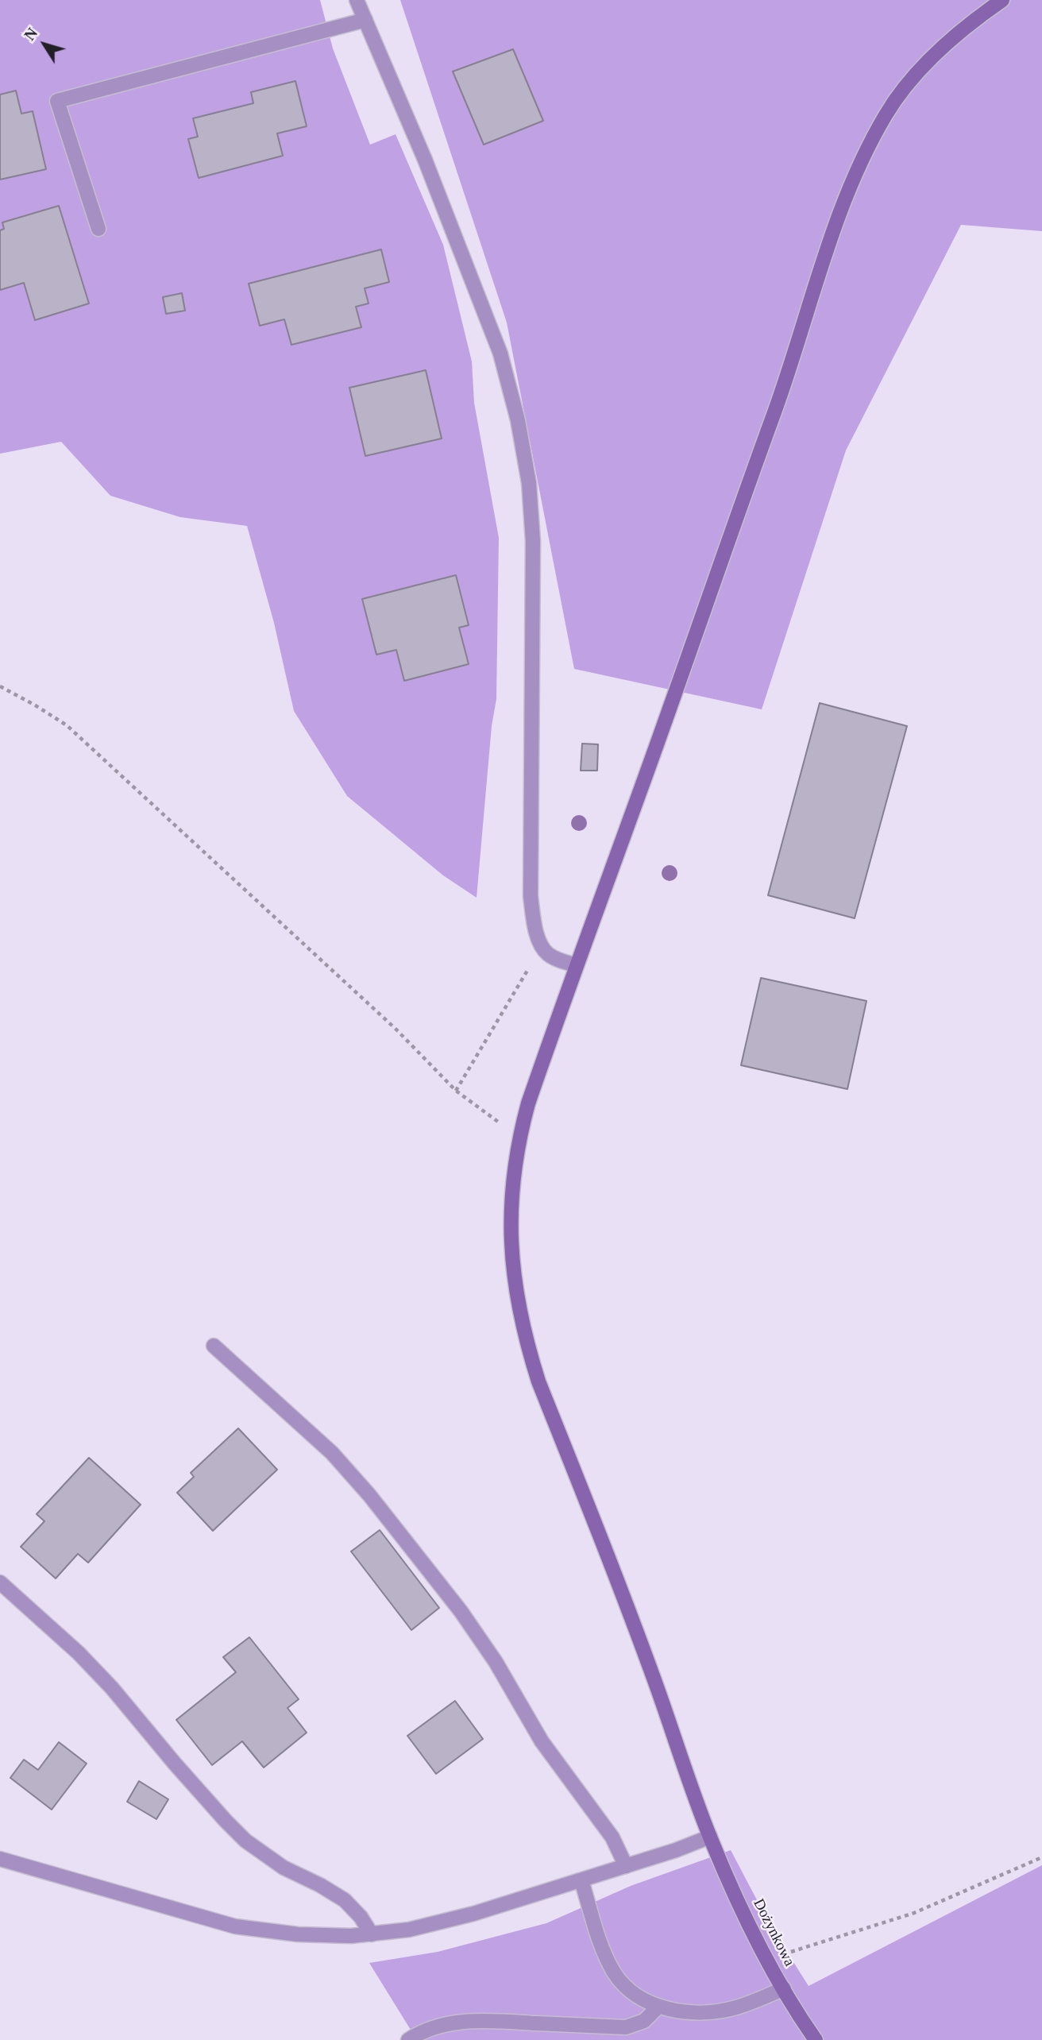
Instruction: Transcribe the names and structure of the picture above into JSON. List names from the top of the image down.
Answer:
{
  "streets": {
    "street": ["Dożynkowa"]
  },
  "north": "top left"
}
